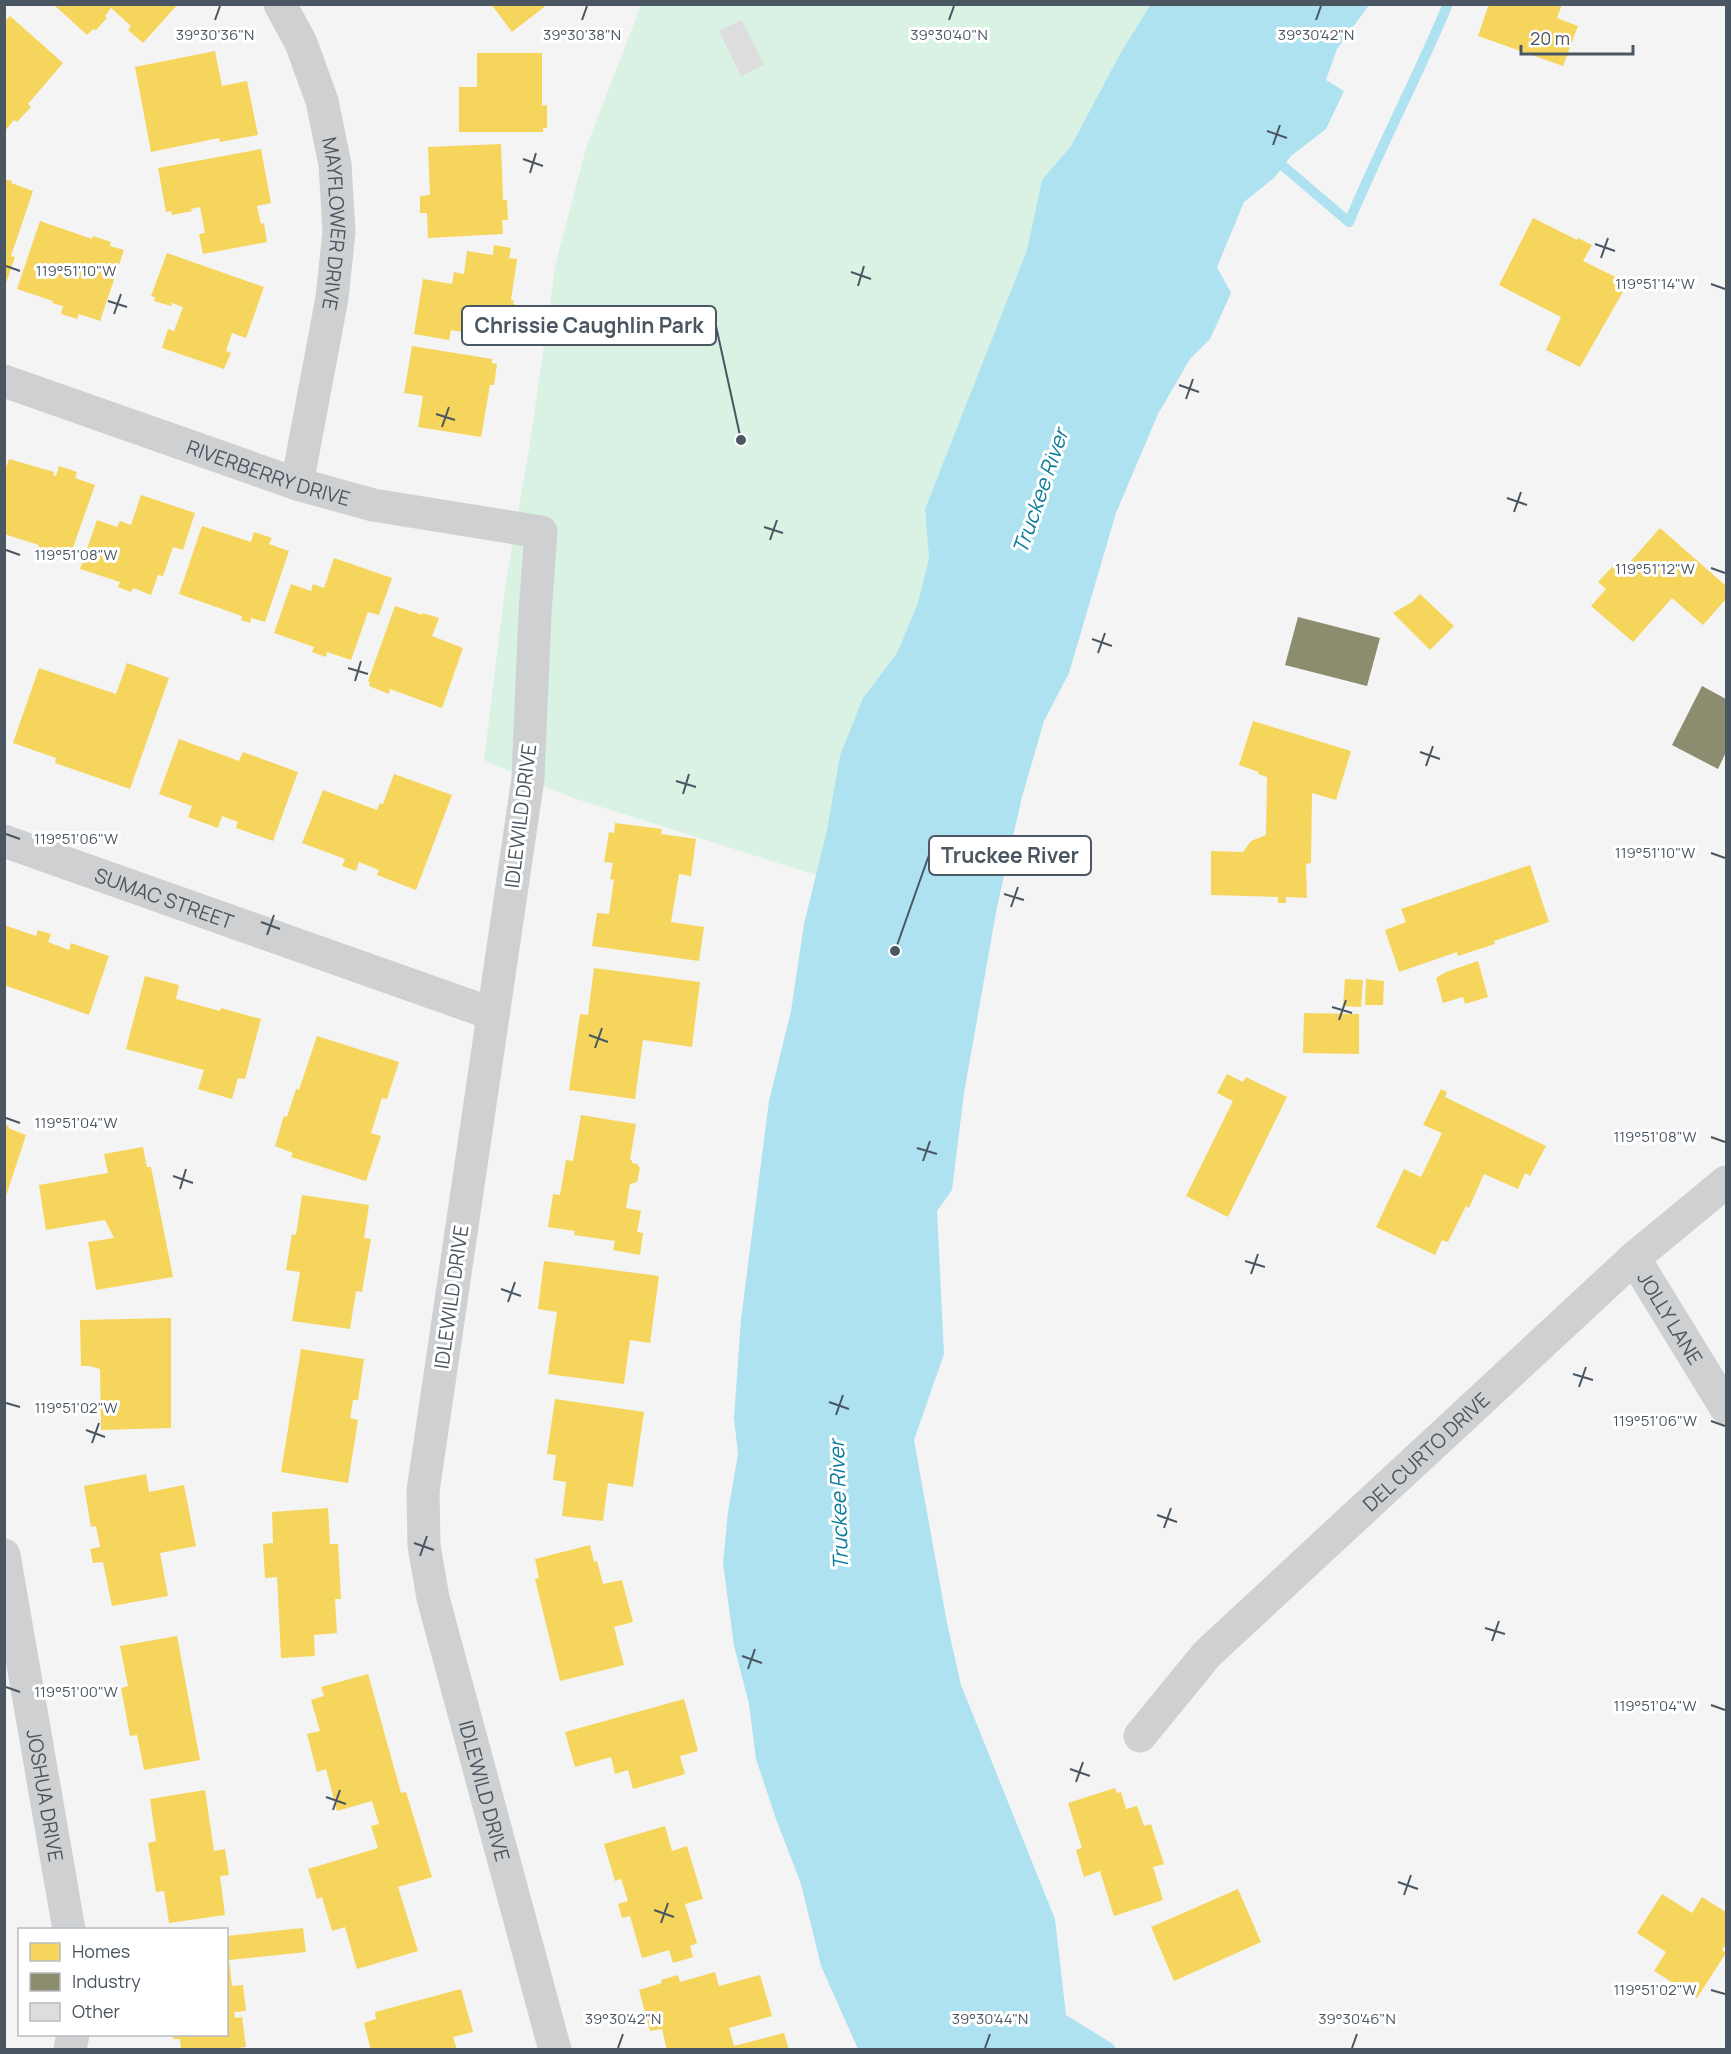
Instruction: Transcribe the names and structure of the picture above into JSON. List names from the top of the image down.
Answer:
{
  "streets": {
    "street": [
      "MAYFLOWER DRIVE",
      "RIVERBERRY DRIVE",
      "IDLEWILD DRIVE",
      "SUMAC STREET",
      "JOLLY LANE",
      "DEL CURTO DRIVE",
      "JOSHUA DRIVE"
    ]
  },
  "crossings": [
    ["MAYFLOWER DRIVE", "RIVERBERRY DRIVE"],
    ["RIVERBERRY DRIVE", "IDLEWILD DRIVE"],
    ["IDLEWILD DRIVE", "SUMAC STREET"],
    ["JOLLY LANE", "DEL CURTO DRIVE"]
  ],
  "water": ["Truckee River"],
  "places": ["Chrissie Caughlin Park", "Truckee River"],
  "legend": ["Homes", "Industry", "Other"],
  "scale_bar": "20 m",
  "coordinates": [
    "39°30'38\"N",
    "39°30'36\"N",
    "39°30'40\"N",
    "39°30'42\"N",
    "119°51'10\"W",
    "119°51'14\"W",
    "119°51'08\"W",
    "119°51'12\"W",
    "119°51'06\"W",
    "119°51'04\"W",
    "119°51'02\"W",
    "119°51'00\"W",
    "39°30'44\"N",
    "39°30'46\"N"
  ]
}
